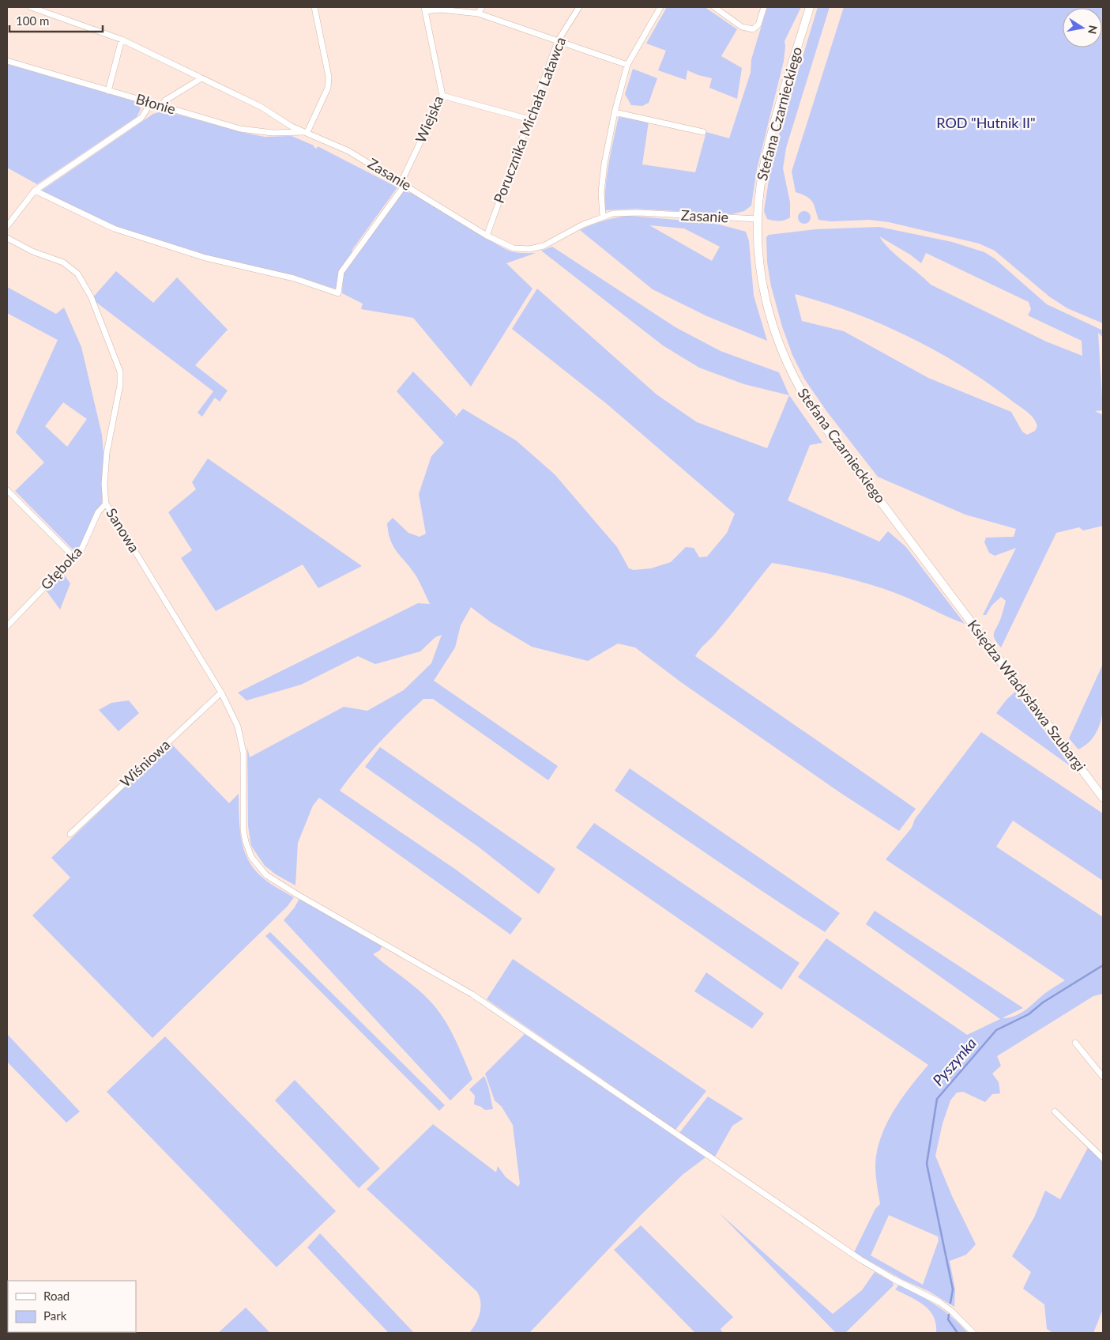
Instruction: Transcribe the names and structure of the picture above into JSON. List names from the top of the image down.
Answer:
{
  "streets": {
    "street": [
      "Błonie",
      "Stefana Czarnieckiego",
      "Wiejska",
      "Porucznika Michała Latawca",
      "Zasanie",
      "Sanowa",
      "Głęboka",
      "Księdza Władysława Szubargi",
      "Wiśniowa"
    ]
  },
  "crossings": [
    ["Błonie", "Zasanie"],
    ["Stefana Czarnieckiego", "Zasanie"],
    ["Stefana Czarnieckiego", "Księdza Władysława Szubargi"],
    ["Wiejska", "Zasanie"],
    ["Porucznika Michała Latawca", "Zasanie"],
    ["Sanowa", "Głęboka"],
    ["Sanowa", "Wiśniowa"]
  ],
  "water": ["Pyszynka"],
  "parks": ["ROD \"Hutnik II\""],
  "legend": ["Road", "Park"],
  "scale_bar": "100 m",
  "north": "right"
}
